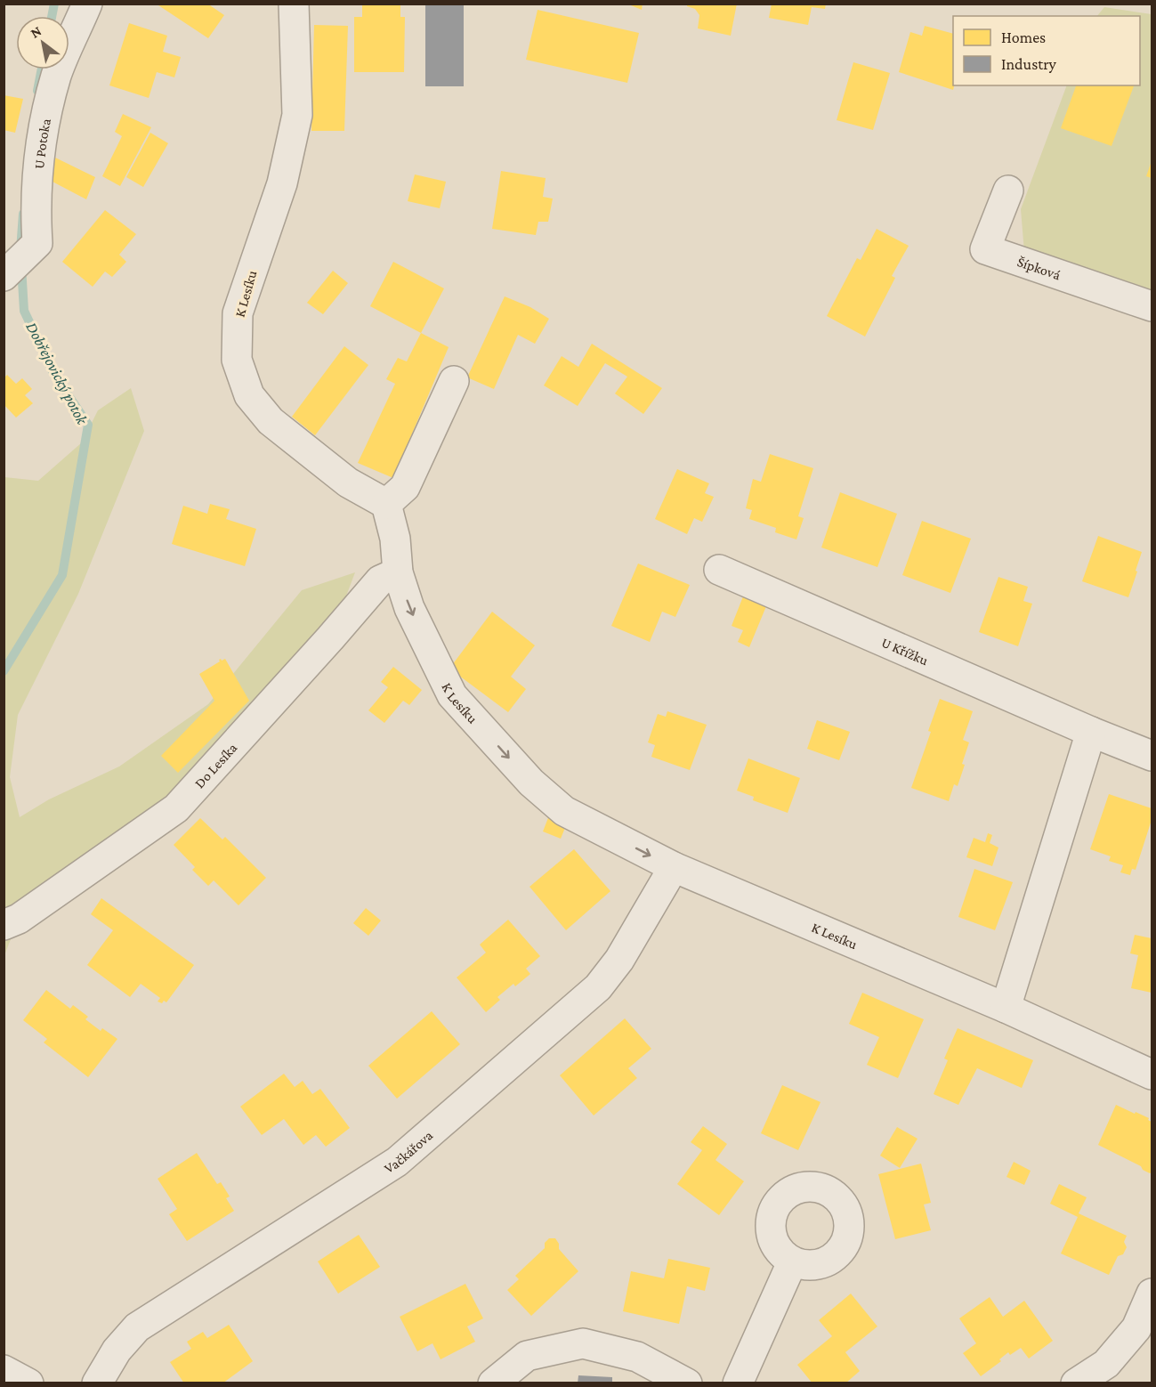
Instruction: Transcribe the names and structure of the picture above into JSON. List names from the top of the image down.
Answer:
{
  "streets": {
    "street": [
      "U Potoka",
      "Šípková",
      "K Lesíku",
      "U Křížku",
      "Do Lesíka",
      "Vačkářova"
    ]
  },
  "crossings": [
    ["K Lesíku", "Do Lesíka"],
    ["K Lesíku", "Vačkářova"]
  ],
  "water": ["Dobřejovický potok"],
  "legend": ["Homes", "Industry"],
  "north": "top left"
}
